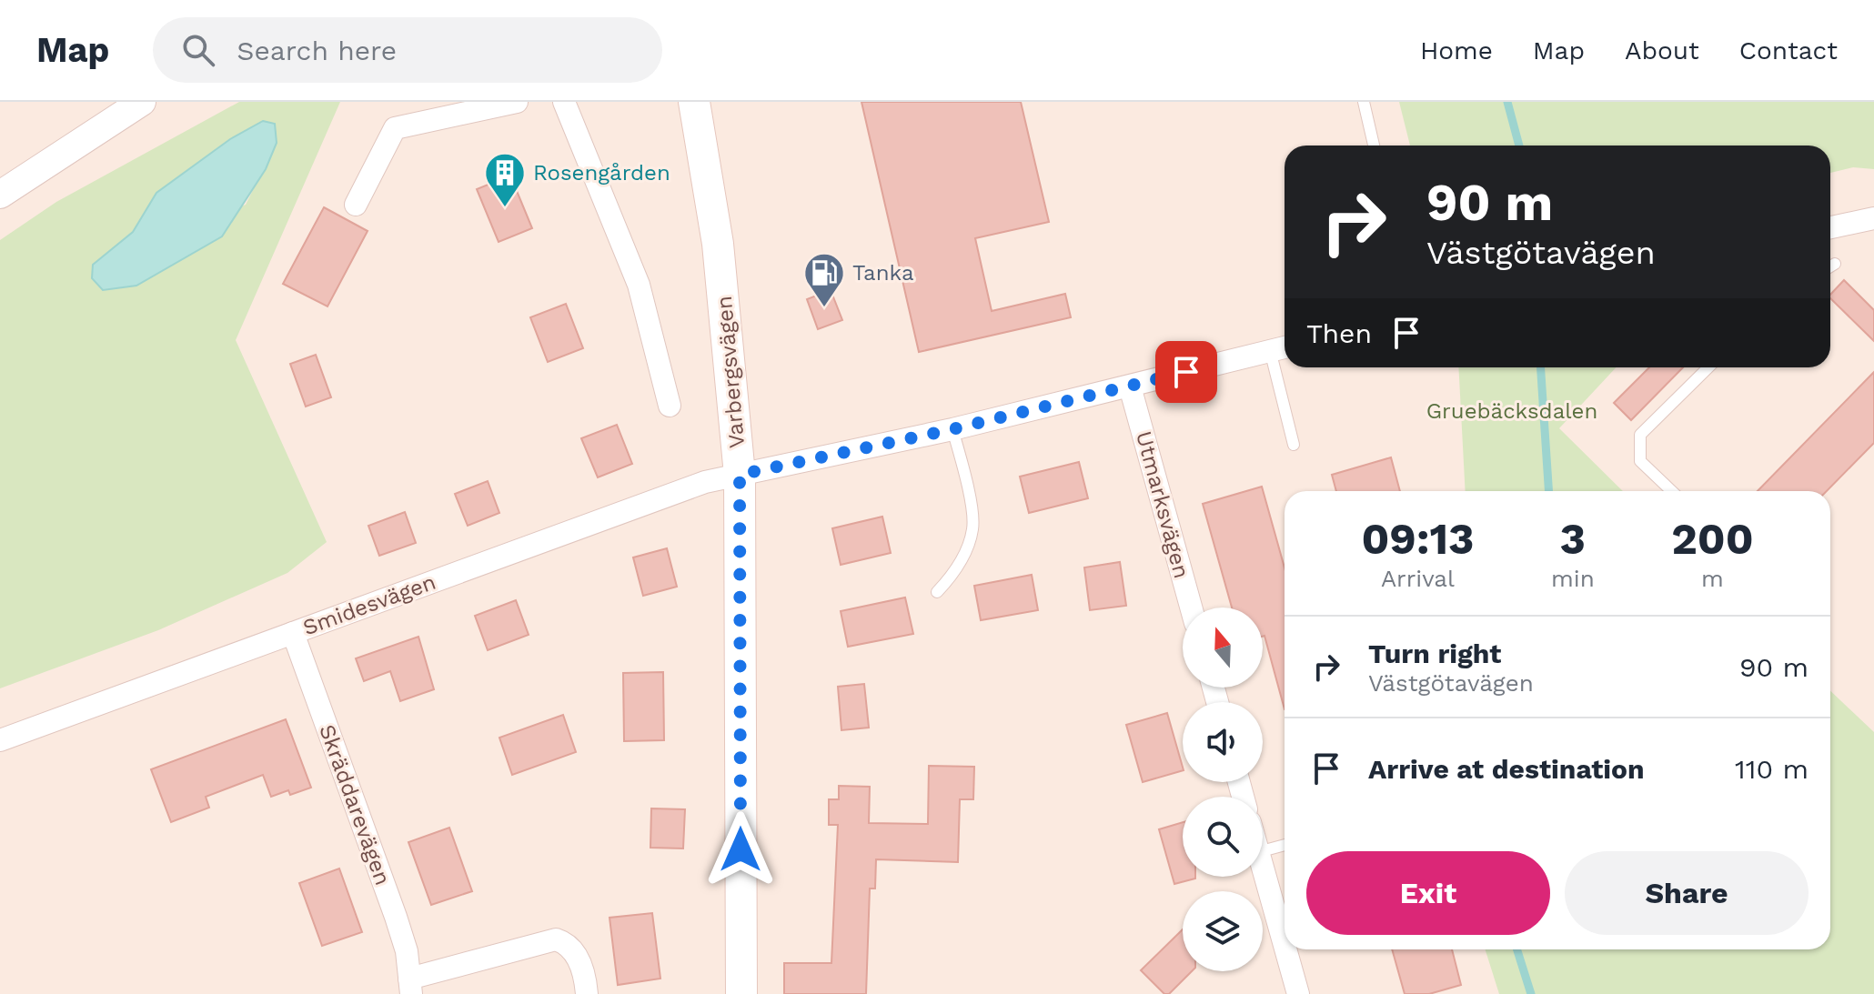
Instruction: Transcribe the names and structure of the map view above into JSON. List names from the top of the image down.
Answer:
{
  "streets": {
    "main road": ["Varbergsvägen"],
    "street": ["Utmarksvägen", "Smidesvägen", "Skräddarevägen"]
  },
  "crossings": [
    ["Varbergsvägen", "Smidesvägen"],
    ["Utmarksvägen", "Smidesvägen"],
    ["Smidesvägen", "Skräddarevägen"]
  ],
  "parks": ["Gruebäcksdalen"],
  "places": {
    "building": ["Rosengården"],
    "fuel station": ["Tanka"]
  },
  "north": "top",
  "page": {
    "header": "Map",
    "search": "Search here",
    "nav": [
      "Home",
      "Map",
      "About",
      "Contact"
    ],
    "turn": ["90 m", "Västgötavägen"],
    "then": "Then",
    "eta": [
      "09:13",
      "Arrival",
      "3",
      "min",
      "200",
      "m"
    ],
    "list": [
      {
        "name": "Turn right",
        "note": "Västgötavägen",
        "value": "90 m"
      },
      {
        "name": "Arrive at destination",
        "value": "110 m"
      }
    ],
    "buttons": ["Exit", "Share"]
  }
}
